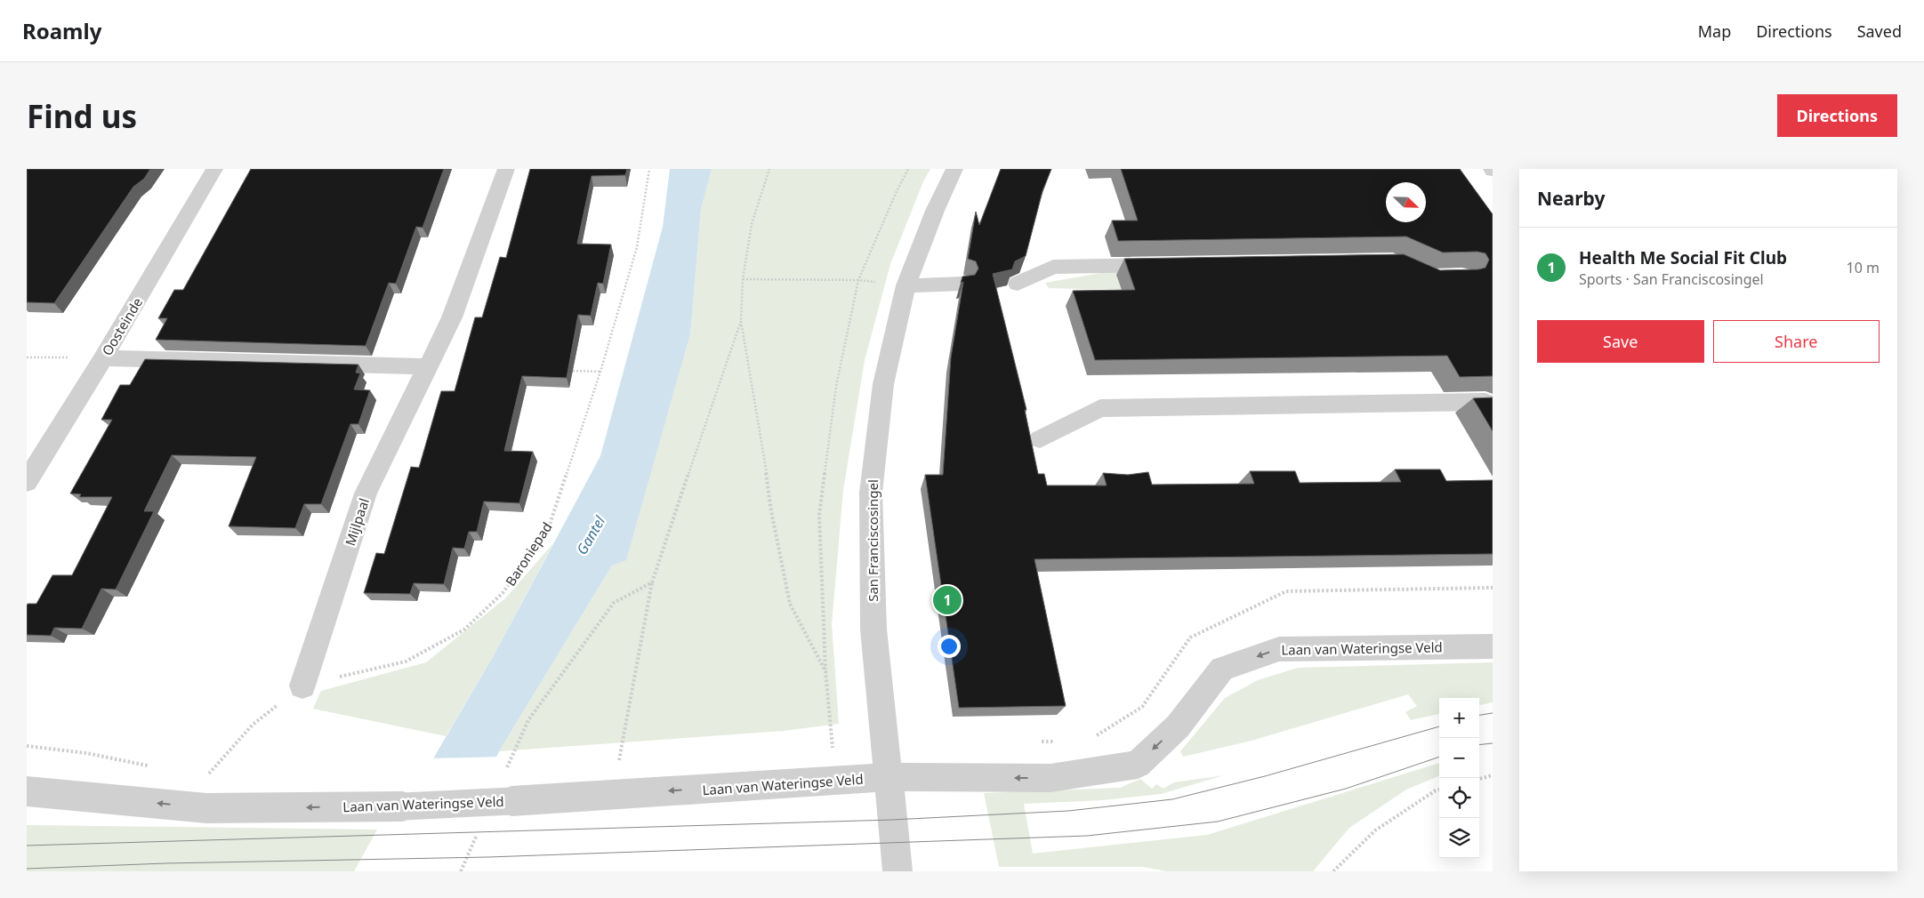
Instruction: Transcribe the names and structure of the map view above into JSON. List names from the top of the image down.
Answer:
{
  "streets": {
    "street": [
      "Oosteinde",
      "Mijlpaal",
      "San Franciscosingel",
      "Laan van Wateringse Veld"
    ],
    "path": ["Baroniepad"]
  },
  "crossings": [
    ["Mijlpaal", "Baroniepad"],
    ["San Franciscosingel", "Laan van Wateringse Veld"]
  ],
  "one_way": ["Laan van Wateringse Veld"],
  "water": ["Gantel"],
  "north": "bottom right",
  "page": {
    "header": "Roamly",
    "nav": ["Map", "Directions", "Saved"],
    "buttons": [
      "Directions",
      ["Save", "Share"]
    ],
    "title": "Find us",
    "heading": "Nearby",
    "list": [
      {
        "mark": "1",
        "name": "Health Me Social Fit Club",
        "note": "Sports · San Franciscosingel",
        "value": "10 m"
      }
    ],
    "pins": "1",
    "map_buttons": ["+", "−"]
  }
}
